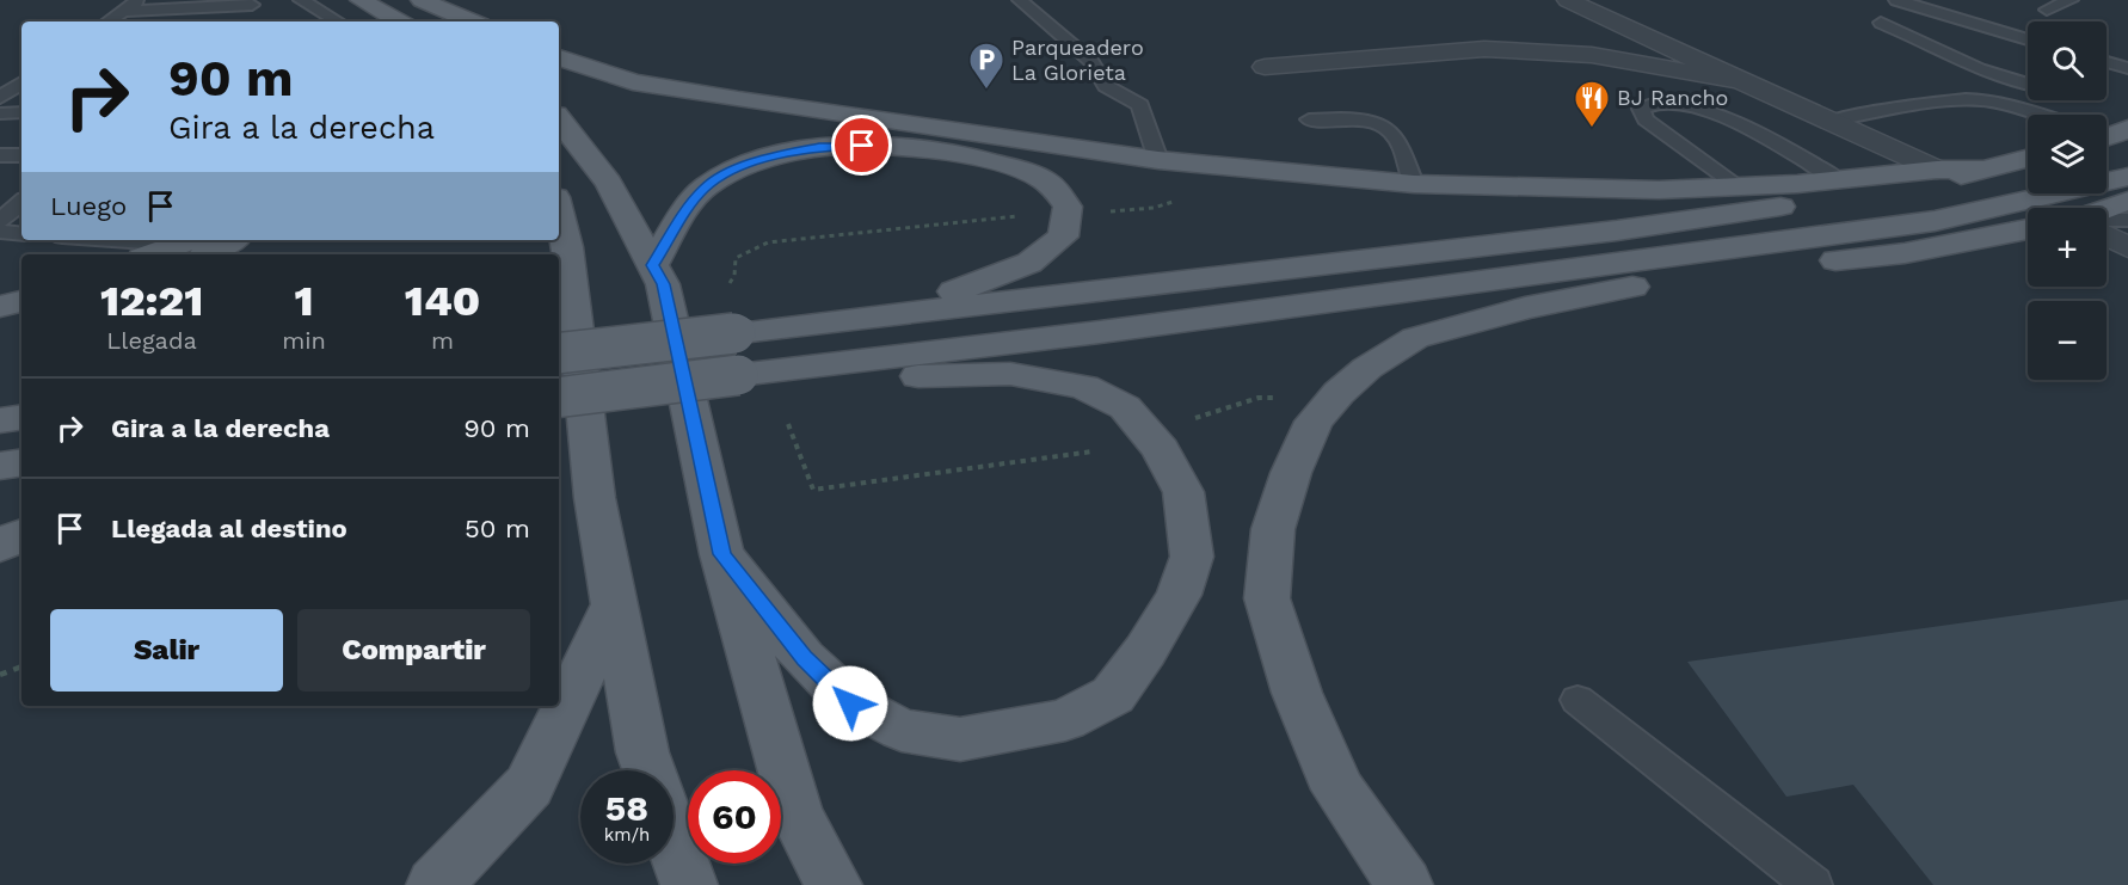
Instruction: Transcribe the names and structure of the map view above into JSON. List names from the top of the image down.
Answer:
{
  "places": {
    "parking": ["Parqueadero La Glorieta"],
    "restaurant": ["BJ Rancho"]
  },
  "page": {
    "map_buttons": ["+", "−"],
    "turn": ["90 m", "Gira a la derecha"],
    "then": "Luego",
    "eta": [
      "12:21",
      "Llegada",
      "1",
      "min",
      "140",
      "m"
    ],
    "list": [
      {
        "name": "Gira a la derecha",
        "value": "90 m"
      },
      {
        "name": "Llegada al destino",
        "value": "50 m"
      }
    ],
    "buttons": ["Salir", "Compartir"],
    "speed": "58 km/h",
    "limit": "60"
  }
}
